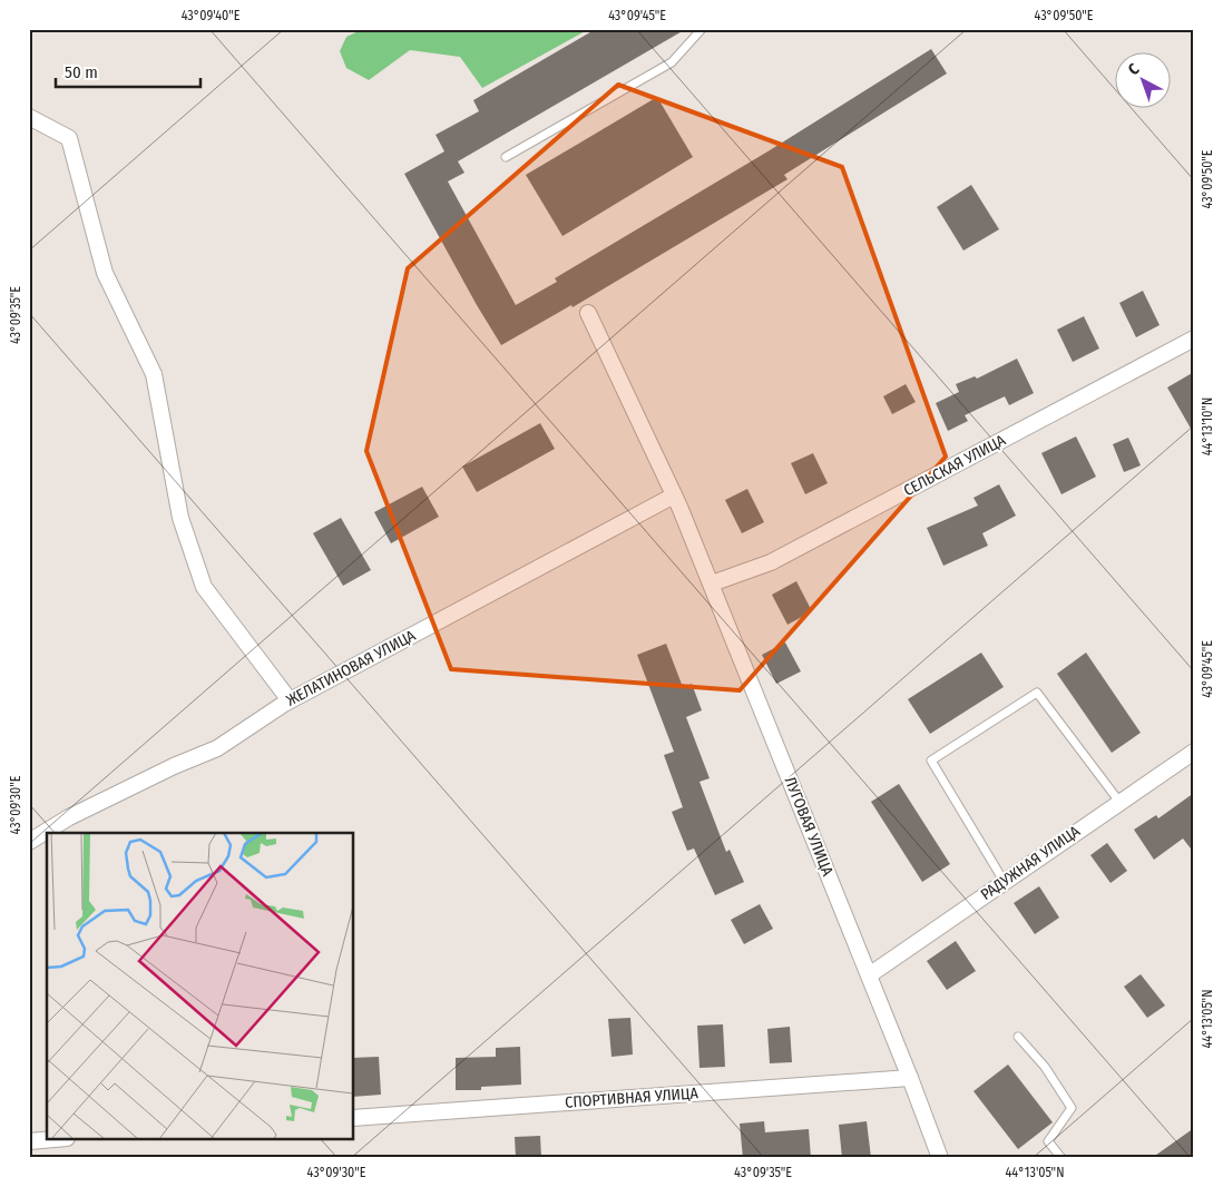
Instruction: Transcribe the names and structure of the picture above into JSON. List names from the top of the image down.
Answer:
{
  "streets": {
    "street": [
      "СЕЛЬСКАЯ УЛИЦА",
      "ЖЕЛАТИНОВАЯ УЛИЦА",
      "ЛУГОВАЯ УЛИЦА",
      "РАДУЖНАЯ УЛИЦА",
      "СПОРТИВНАЯ УЛИЦА"
    ]
  },
  "crossings": [
    ["СЕЛЬСКАЯ УЛИЦА", "ЛУГОВАЯ УЛИЦА"],
    ["ЖЕЛАТИНОВАЯ УЛИЦА", "ЛУГОВАЯ УЛИЦА"],
    ["ЛУГОВАЯ УЛИЦА", "РАДУЖНАЯ УЛИЦА"],
    ["ЛУГОВАЯ УЛИЦА", "СПОРТИВНАЯ УЛИЦА"]
  ],
  "scale_bar": "50 m",
  "north": "top left",
  "coordinates": [
    "43°09'40\"E",
    "43°09'45\"E",
    "43°09'50\"E",
    "43°09'35\"E",
    "44°13'10\"N",
    "43°09'30\"E",
    "44°13'05\"N"
  ]
}
